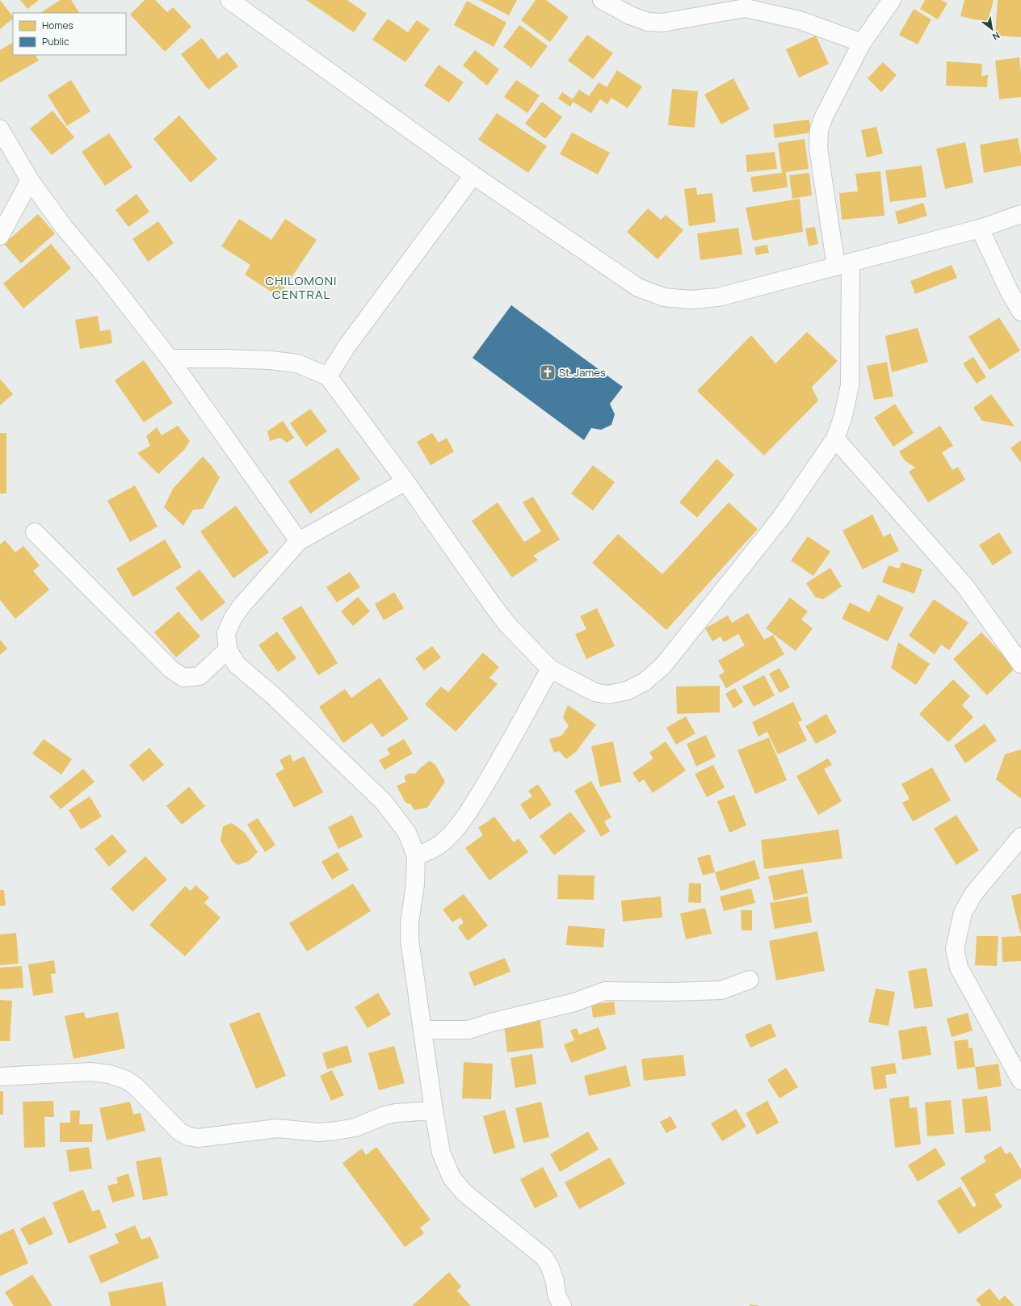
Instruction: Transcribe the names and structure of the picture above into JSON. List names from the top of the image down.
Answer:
{
  "districts": ["CHILOMONI CENTRAL"],
  "places": {
    "church": ["St. James"]
  },
  "legend": ["Homes", "Public"],
  "north": "bottom right"
}
